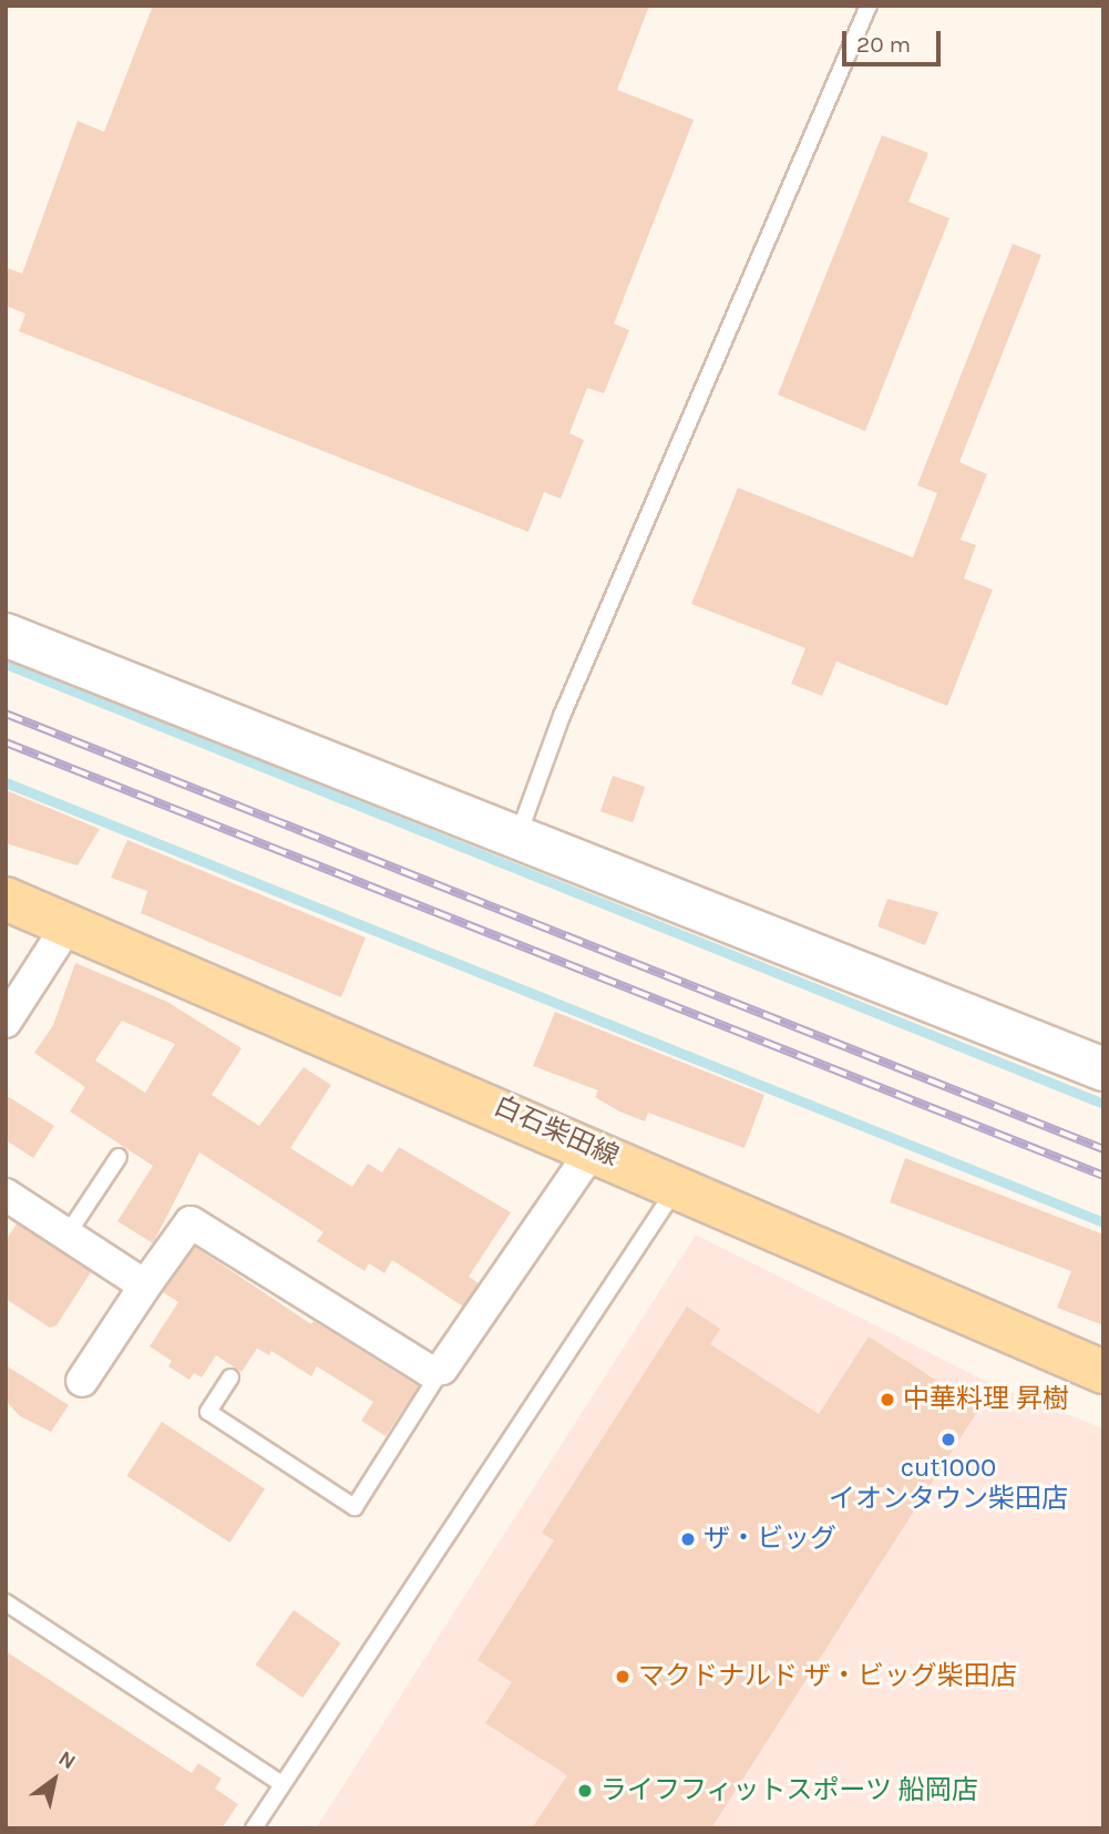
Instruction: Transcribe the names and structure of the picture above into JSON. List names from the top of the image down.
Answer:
{
  "streets": {
    "main road": ["白石柴田線"]
  },
  "places": [
    "中華料理 昇樹",
    "cut1000 イオンタウン柴田店",
    "ザ・ビッグ",
    "マクドナルド ザ・ビッグ柴田店",
    "ライフフィットスポーツ 船岡店"
  ],
  "scale_bar": "20 m",
  "north": "top right"
}
